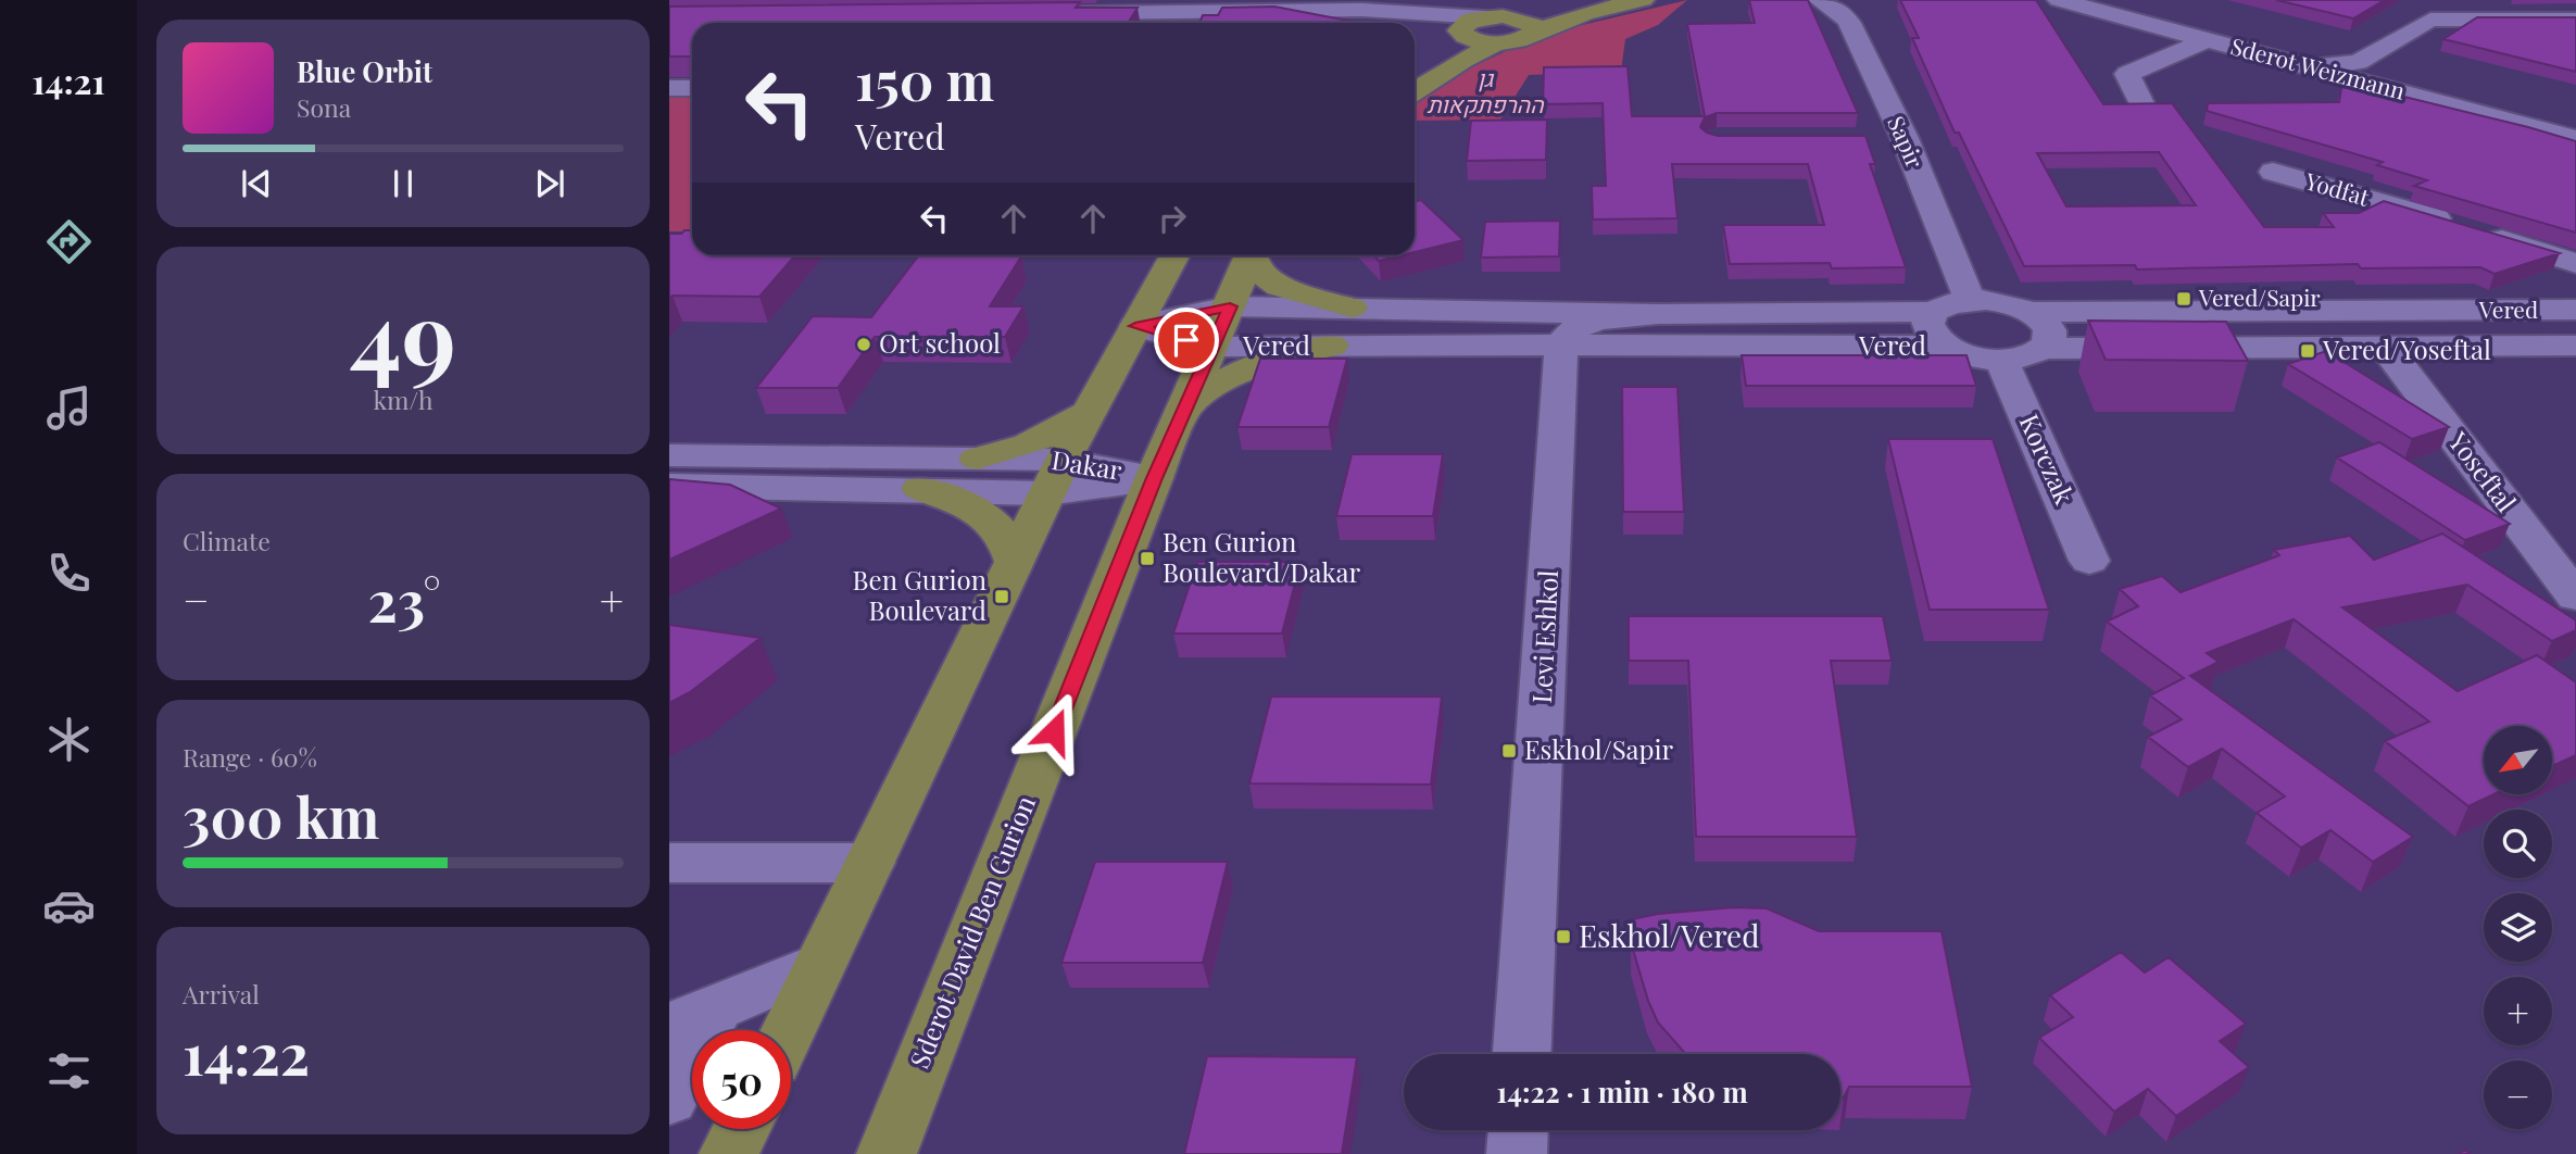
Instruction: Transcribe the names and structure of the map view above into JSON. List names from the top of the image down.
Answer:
{
  "streets": {
    "main road": ["Sderot David Ben Gurion"],
    "street": [
      "Sderot Weizmann",
      "Sapir",
      "Yodfat",
      "Vered",
      "Korczak",
      "Dakar",
      "Yoseftal",
      "Levi Eshkol"
    ]
  },
  "crossings": [
    ["Sapir", "Vered"],
    ["Vered", "Korczak"],
    ["Vered", "Yoseftal"],
    ["Vered", "Levi Eshkol"],
    ["Vered", "Sderot David Ben Gurion"],
    ["Dakar", "Sderot David Ben Gurion"]
  ],
  "parks": ["גן ההרפתקאות"],
  "places": {
    "transit": [
      "Vered/Sapir",
      "Vered/Yoseftal",
      "Ben Gurion Boulevard/Dakar",
      "Ben Gurion Boulevard",
      "Eskhol/Sapir",
      "Eskhol/Vered"
    ],
    "other": ["Ort school"]
  },
  "north": "bottom left",
  "page": {
    "tabs": "14:21",
    "turn": ["150 m", "Vered"],
    "song": ["Blue Orbit", "Sona"],
    "tile": [
      ["49", "km/h"],
      "Climate",
      ["Range · 60%", "300 km"],
      ["Arrival", "14:22"]
    ],
    "heat": ["−", "23°", "+"],
    "map_buttons": ["+", "−"],
    "limit": "50",
    "trip": "14:22 · 1 min · 180 m"
  }
}
